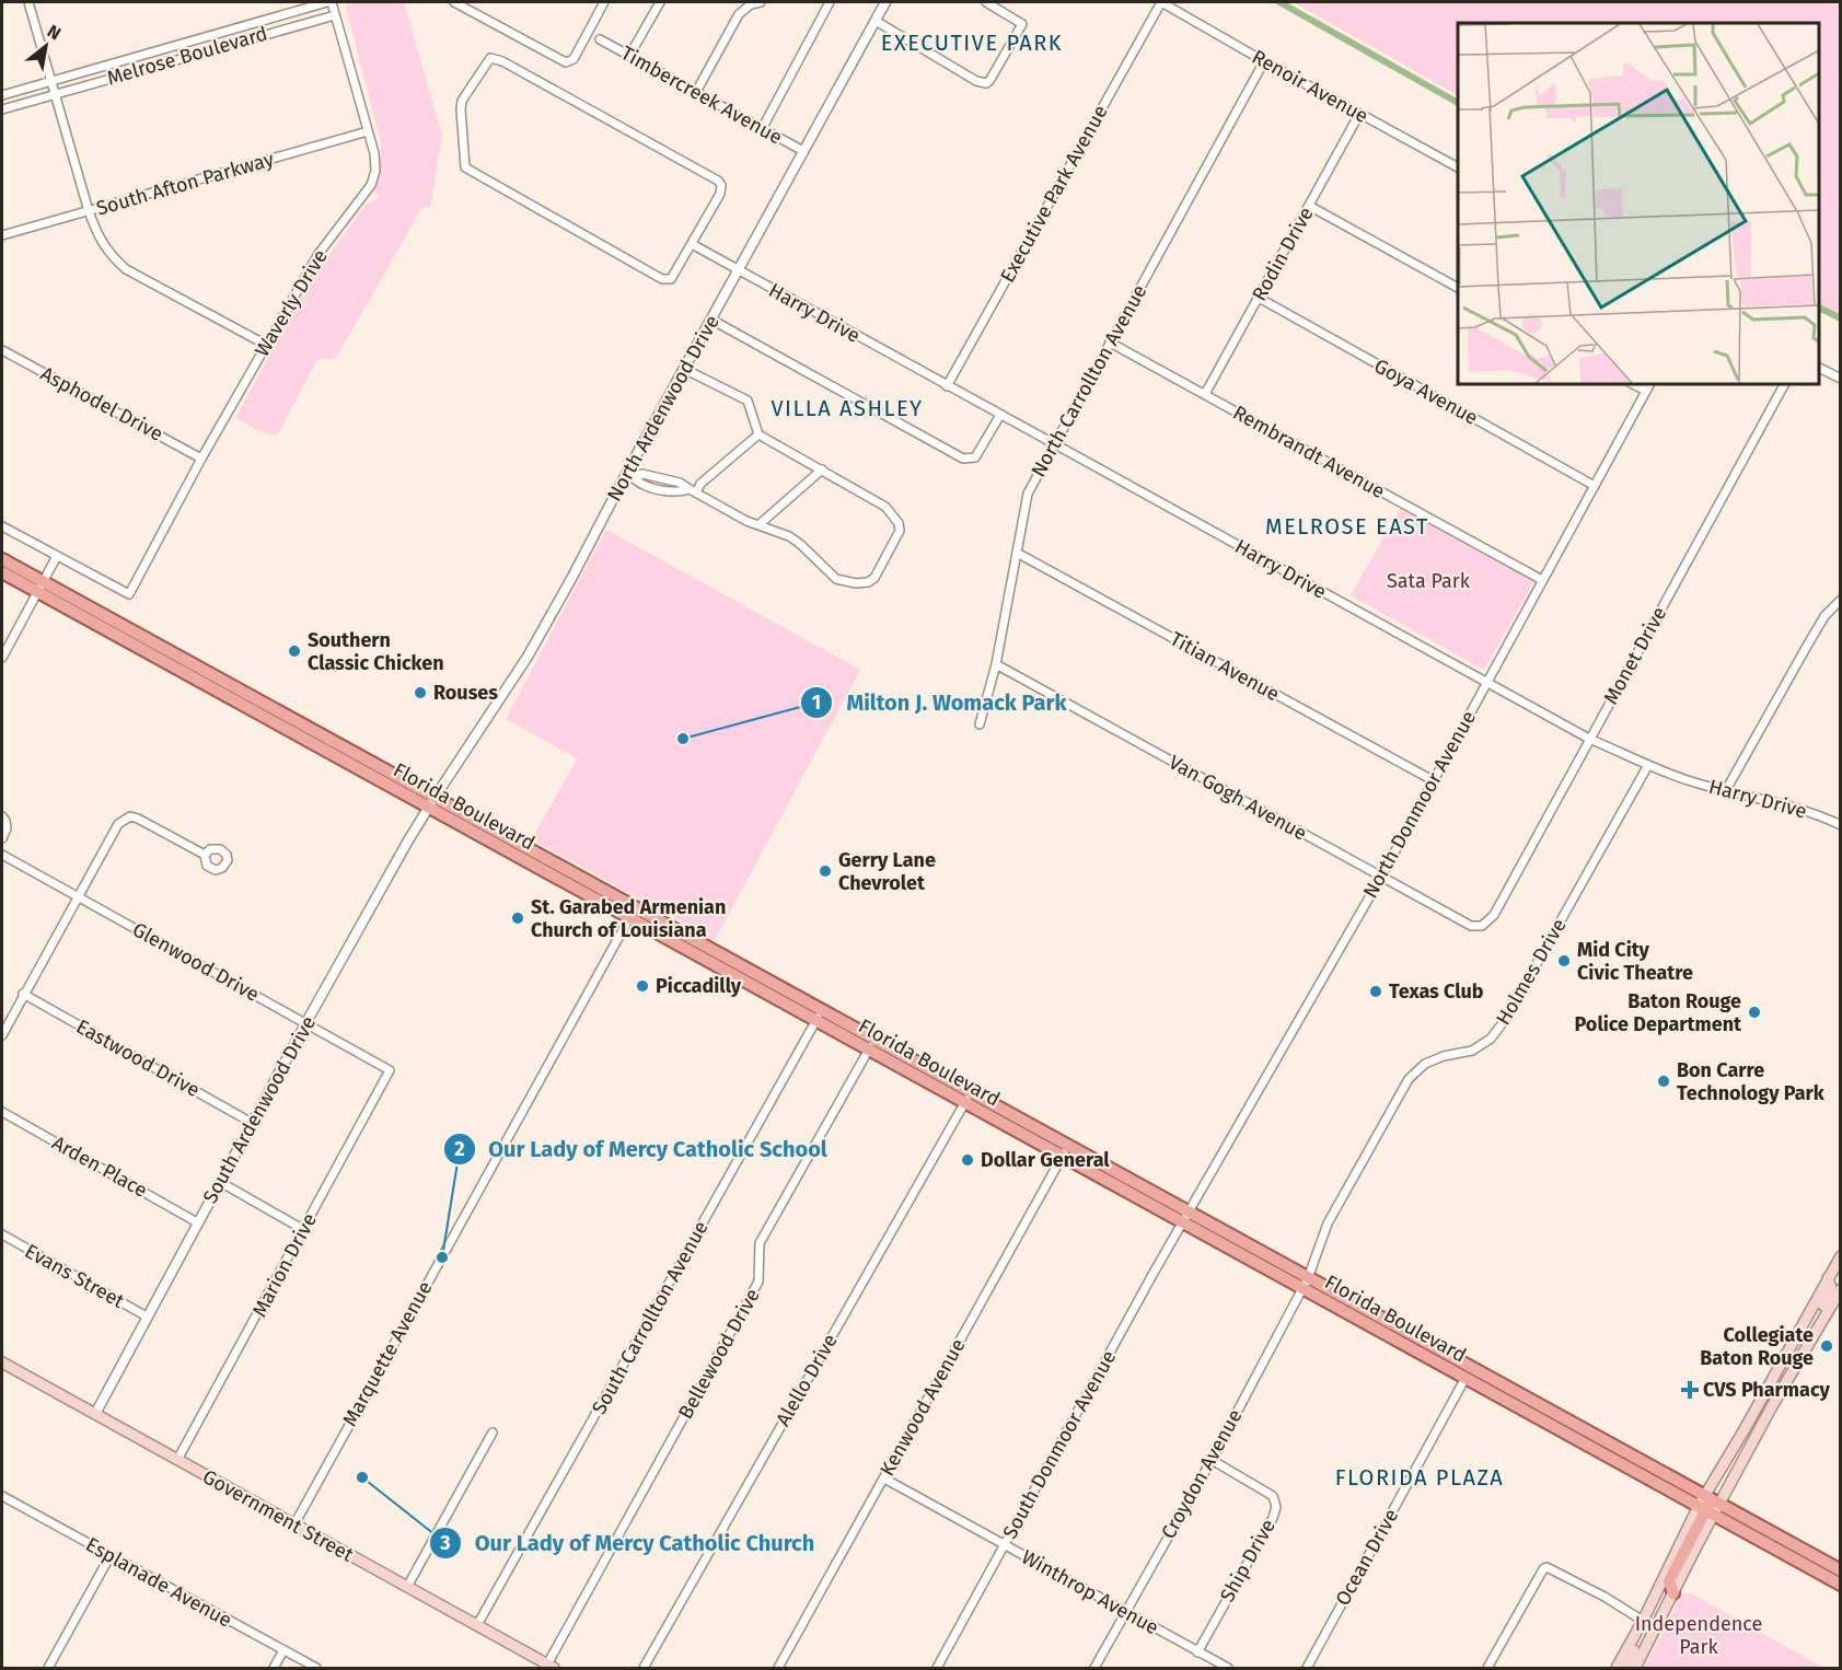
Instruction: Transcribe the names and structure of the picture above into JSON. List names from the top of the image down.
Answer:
{
  "streets": {
    "main road": ["Florida Boulevard", "Government Street"],
    "street": [
      "Melrose Boulevard",
      "Renoir Avenue",
      "Timbercreek Avenue",
      "South Afton Parkway",
      "Executive Park Avenue",
      "Rodin Drive",
      "Waverly Drive",
      "Harry Drive",
      "North Carrollton Avenue",
      "Goya Avenue",
      "Asphodel Drive",
      "North Ardenwood Drive",
      "Rembrandt Avenue",
      "Monet Drive",
      "Titian Avenue",
      "Van Gogh Avenue",
      "North Donmoor Avenue",
      "Glenwood Drive",
      "Holmes Drive",
      "Eastwood Drive",
      "South Ardenwood Drive",
      "Arden Place",
      "Marion Drive",
      "Evans Street",
      "South Carrollton Avenue",
      "Marquette Avenue",
      "Bellewood Drive",
      "Alello Drive",
      "Kenwood Avenue",
      "South Donmoor Avenue",
      "Croydon Avenue",
      "Ocean Drive",
      "Ship Drive",
      "Esplanade Avenue",
      "Winthrop Avenue"
    ]
  },
  "crossings": [
    ["Melrose Boulevard", "Waverly Drive"],
    ["Renoir Avenue", "Executive Park Avenue"],
    ["Renoir Avenue", "Rodin Drive"],
    ["Renoir Avenue", "North Carrollton Avenue"],
    ["Timbercreek Avenue", "North Ardenwood Drive"],
    ["South Afton Parkway", "Waverly Drive"],
    ["Executive Park Avenue", "Harry Drive"],
    ["Rodin Drive", "Goya Avenue"],
    ["Rodin Drive", "Rembrandt Avenue"],
    ["Waverly Drive", "Asphodel Drive"],
    ["Harry Drive", "North Carrollton Avenue"],
    ["Harry Drive", "North Ardenwood Drive"],
    ["Harry Drive", "Monet Drive"],
    ["Harry Drive", "North Donmoor Avenue"],
    ["Harry Drive", "Holmes Drive"],
    ["North Carrollton Avenue", "Rembrandt Avenue"],
    ["North Carrollton Avenue", "Titian Avenue"],
    ["North Carrollton Avenue", "Van Gogh Avenue"],
    ["Goya Avenue", "North Donmoor Avenue"],
    ["North Ardenwood Drive", "Florida Boulevard"],
    ["North Ardenwood Drive", "South Ardenwood Drive"],
    ["Rembrandt Avenue", "North Donmoor Avenue"],
    ["Monet Drive", "Van Gogh Avenue"],
    ["Titian Avenue", "North Donmoor Avenue"],
    ["Van Gogh Avenue", "North Donmoor Avenue"],
    ["North Donmoor Avenue", "Florida Boulevard"],
    ["North Donmoor Avenue", "South Donmoor Avenue"],
    ["Florida Boulevard", "Holmes Drive"],
    ["Florida Boulevard", "South Ardenwood Drive"],
    ["Florida Boulevard", "South Carrollton Avenue"],
    ["Florida Boulevard", "Marquette Avenue"],
    ["Florida Boulevard", "Bellewood Drive"],
    ["Florida Boulevard", "Alello Drive"],
    ["Florida Boulevard", "Kenwood Avenue"],
    ["Florida Boulevard", "South Donmoor Avenue"],
    ["Florida Boulevard", "Croydon Avenue"],
    ["Florida Boulevard", "Ocean Drive"],
    ["Glenwood Drive", "South Ardenwood Drive"],
    ["Glenwood Drive", "Marion Drive"],
    ["Holmes Drive", "Croydon Avenue"],
    ["Eastwood Drive", "South Ardenwood Drive"],
    ["South Ardenwood Drive", "Arden Place"],
    ["South Ardenwood Drive", "Evans Street"],
    ["South Ardenwood Drive", "Government Street"],
    ["Marion Drive", "Government Street"],
    ["South Carrollton Avenue", "Government Street"],
    ["Marquette Avenue", "Government Street"],
    ["Bellewood Drive", "Government Street"],
    ["Kenwood Avenue", "Winthrop Avenue"],
    ["South Donmoor Avenue", "Winthrop Avenue"],
    ["Croydon Avenue", "Ship Drive"],
    ["Croydon Avenue", "Winthrop Avenue"],
    ["Ship Drive", "Winthrop Avenue"]
  ],
  "districts": [
    "EXECUTIVE PARK",
    "VILLA ASHLEY",
    "MELROSE EAST",
    "FLORIDA PLAZA"
  ],
  "parks": ["Sata Park", "Independence Park"],
  "places": {
    "other": [
      "Southern Classic Chicken",
      "Rouses",
      "Milton J. Womack Park",
      "Gerry Lane Chevrolet",
      "St. Garabed Armenian Church of Louisiana",
      "Mid City Civic Theatre",
      "Piccadilly",
      "Texas Club",
      "Baton Rouge Police Department",
      "Bon Carre Technology Park",
      "Dollar General",
      "Our Lady of Mercy Catholic School",
      "Collegiate Baton Rouge",
      "Our Lady of Mercy Catholic Church"
    ],
    "health": ["CVS Pharmacy"]
  },
  "north": "top right"
}
